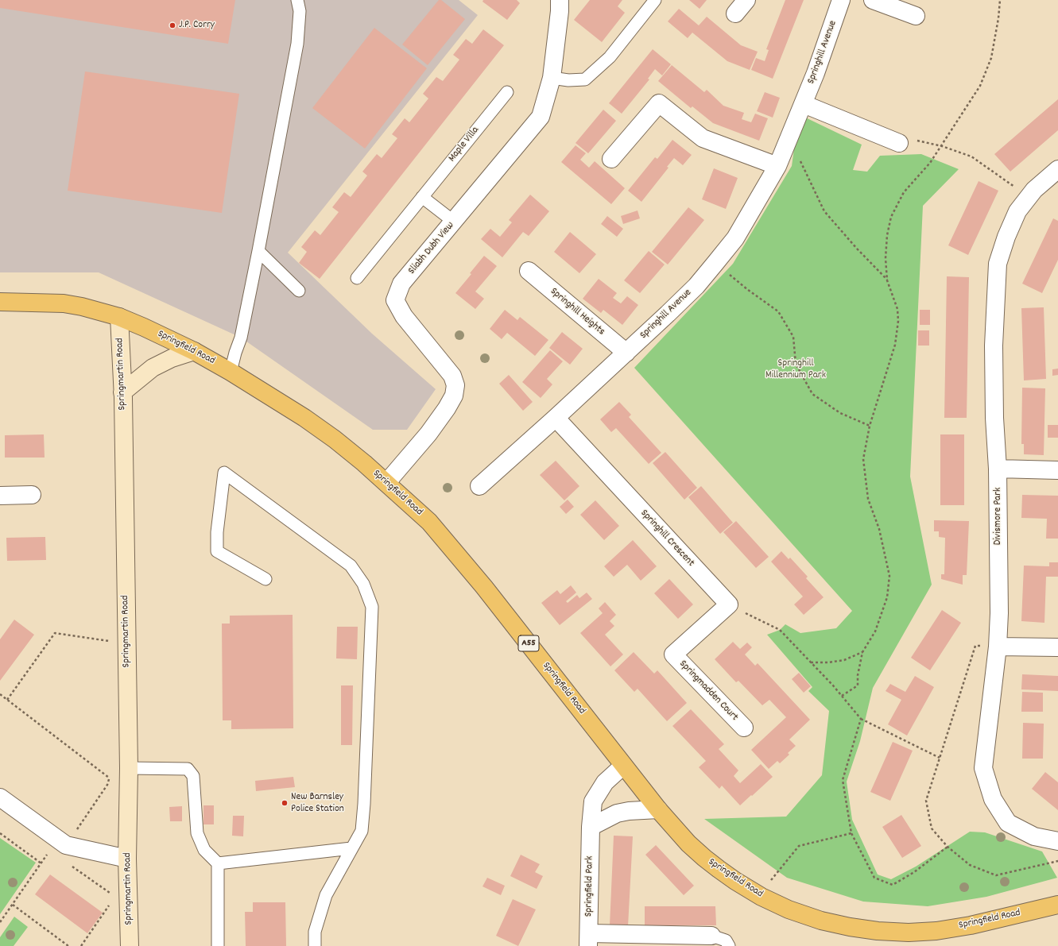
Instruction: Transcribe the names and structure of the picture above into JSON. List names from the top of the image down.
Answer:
{
  "streets": {
    "highway": ["Springfield Road", "A55"],
    "street": [
      "Springhill Avenue",
      "Sliabh Dubh View",
      "Springhill Heights",
      "Springmartin Road",
      "Divismore Park",
      "Springhill Crescent",
      "Springmadden Court",
      "Springfield Park"
    ],
    "lane": ["Maple Villa"]
  },
  "crossings": [
    ["Springhill Avenue", "Springhill Heights"],
    ["Springhill Avenue", "Springhill Crescent"],
    ["Sliabh Dubh View", "Springfield Road"],
    ["Springfield Road", "Springmartin Road"],
    ["Springfield Road", "Springfield Park"],
    ["Springhill Crescent", "Springmadden Court"]
  ],
  "parks": ["Springhill Millennium Park"],
  "places": ["J.P. Corry", "New Barnsley Police Station"]
}
